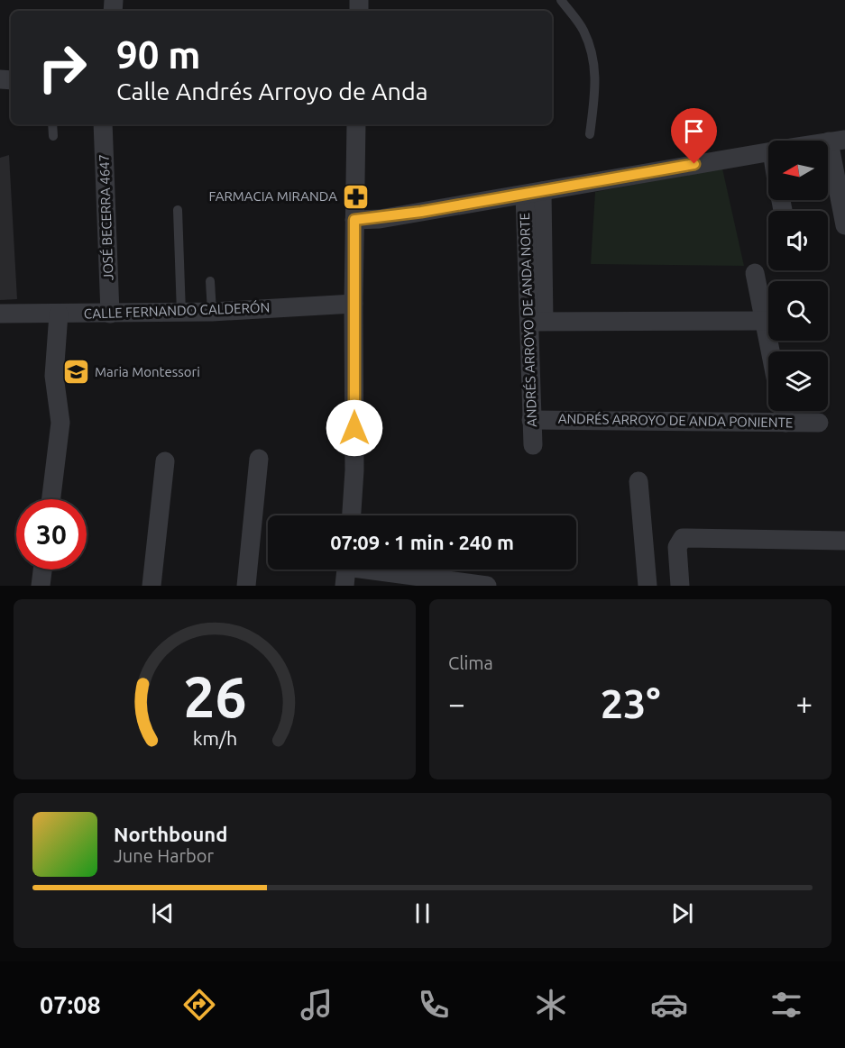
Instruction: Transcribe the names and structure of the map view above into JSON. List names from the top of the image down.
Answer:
{
  "streets": {
    "street": [
      "JOSÉ BECERRA 4647",
      "CALLE FERNANDO CALDERÓN",
      "ANDRÉS ARROYO DE ANDA NORTE",
      "ANDRÉS ARROYO DE ANDA PONIENTE"
    ]
  },
  "crossings": [
    ["JOSÉ BECERRA 4647", "CALLE FERNANDO CALDERÓN"],
    ["ANDRÉS ARROYO DE ANDA NORTE", "ANDRÉS ARROYO DE ANDA PONIENTE"]
  ],
  "places": {
    "pharmacy": ["FARMACIA MIRANDA"],
    "school or university": ["Maria Montessori"]
  },
  "north": "left",
  "page": {
    "turn": ["90 m", "Calle Andrés Arroyo de Anda"],
    "limit": "30",
    "trip": "07:09 · 1 min · 240 m",
    "tile": "Clima",
    "heat": ["−", "23°", "+"],
    "song": ["Northbound", "June Harbor"],
    "tabs": "07:08",
    "gauge": ["26", "km/h"]
  }
}
